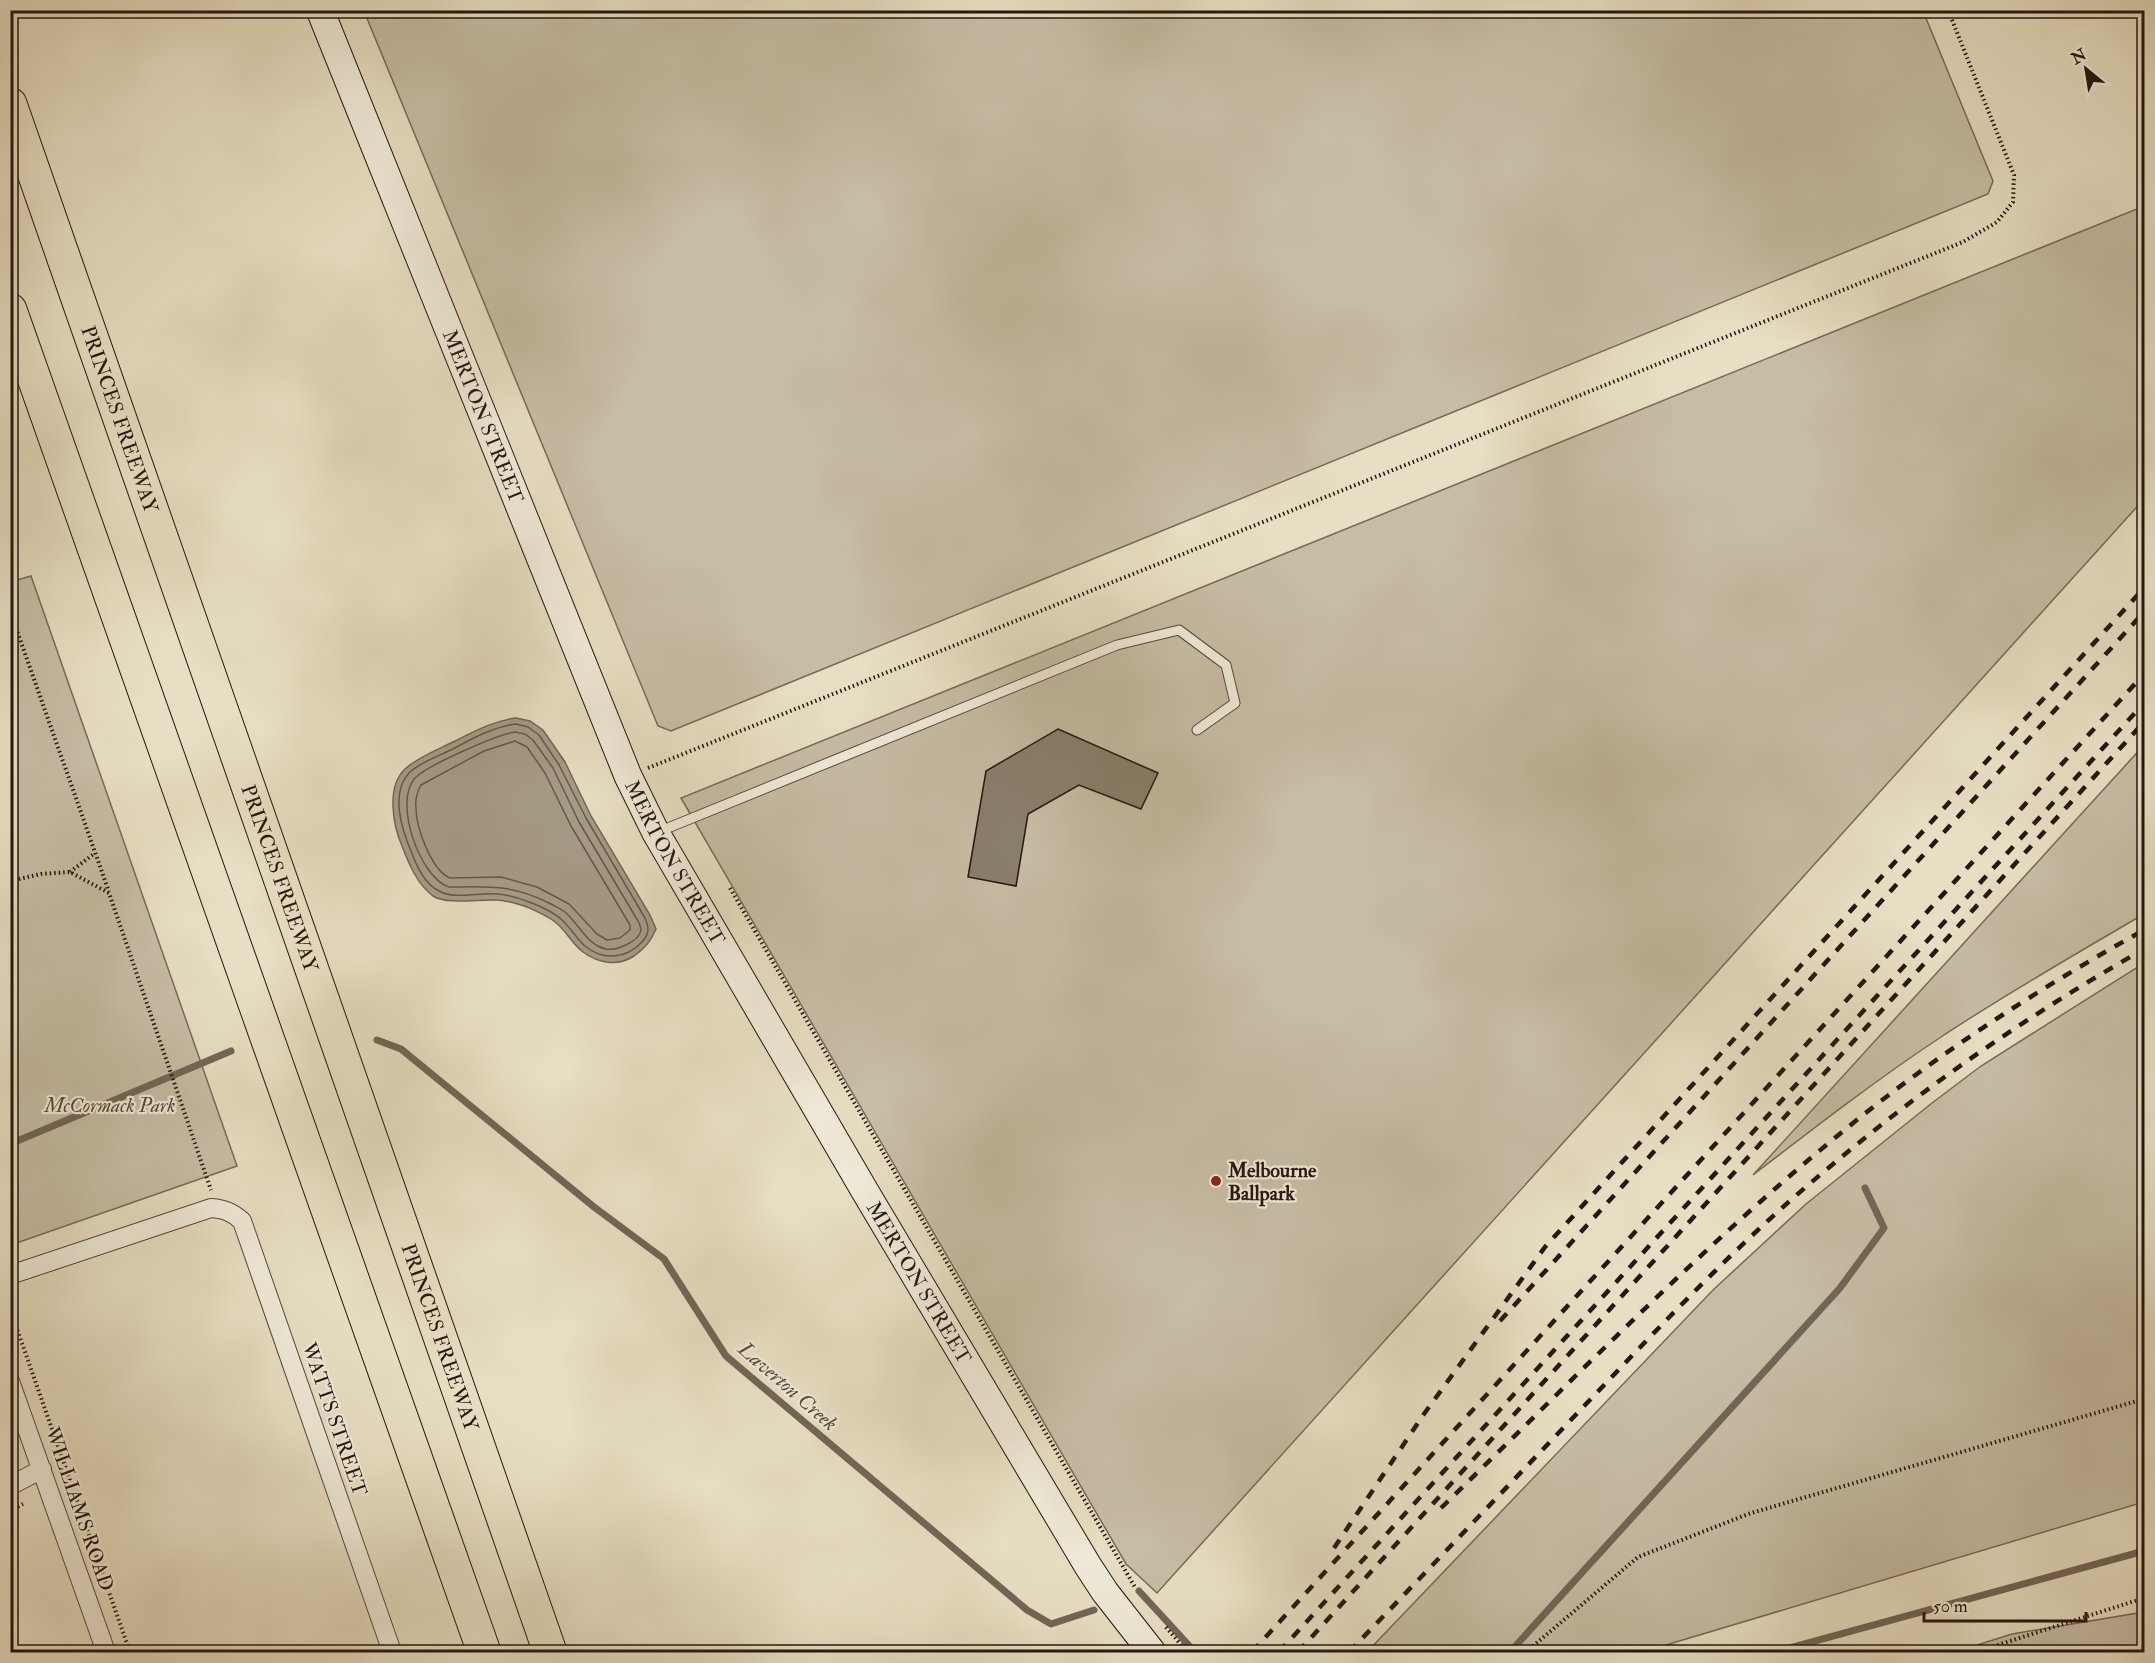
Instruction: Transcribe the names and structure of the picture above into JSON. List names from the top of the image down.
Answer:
{
  "streets": {
    "highway": ["PRINCES FREEWAY"],
    "street": ["MERTON STREET", "WATTS STREET", "WILLIAMS ROAD"]
  },
  "water": ["Laverton Creek"],
  "parks": ["McCormack Park"],
  "places": ["Melbourne Ballpark"],
  "scale_bar": "50 m",
  "north": "top left"
}
